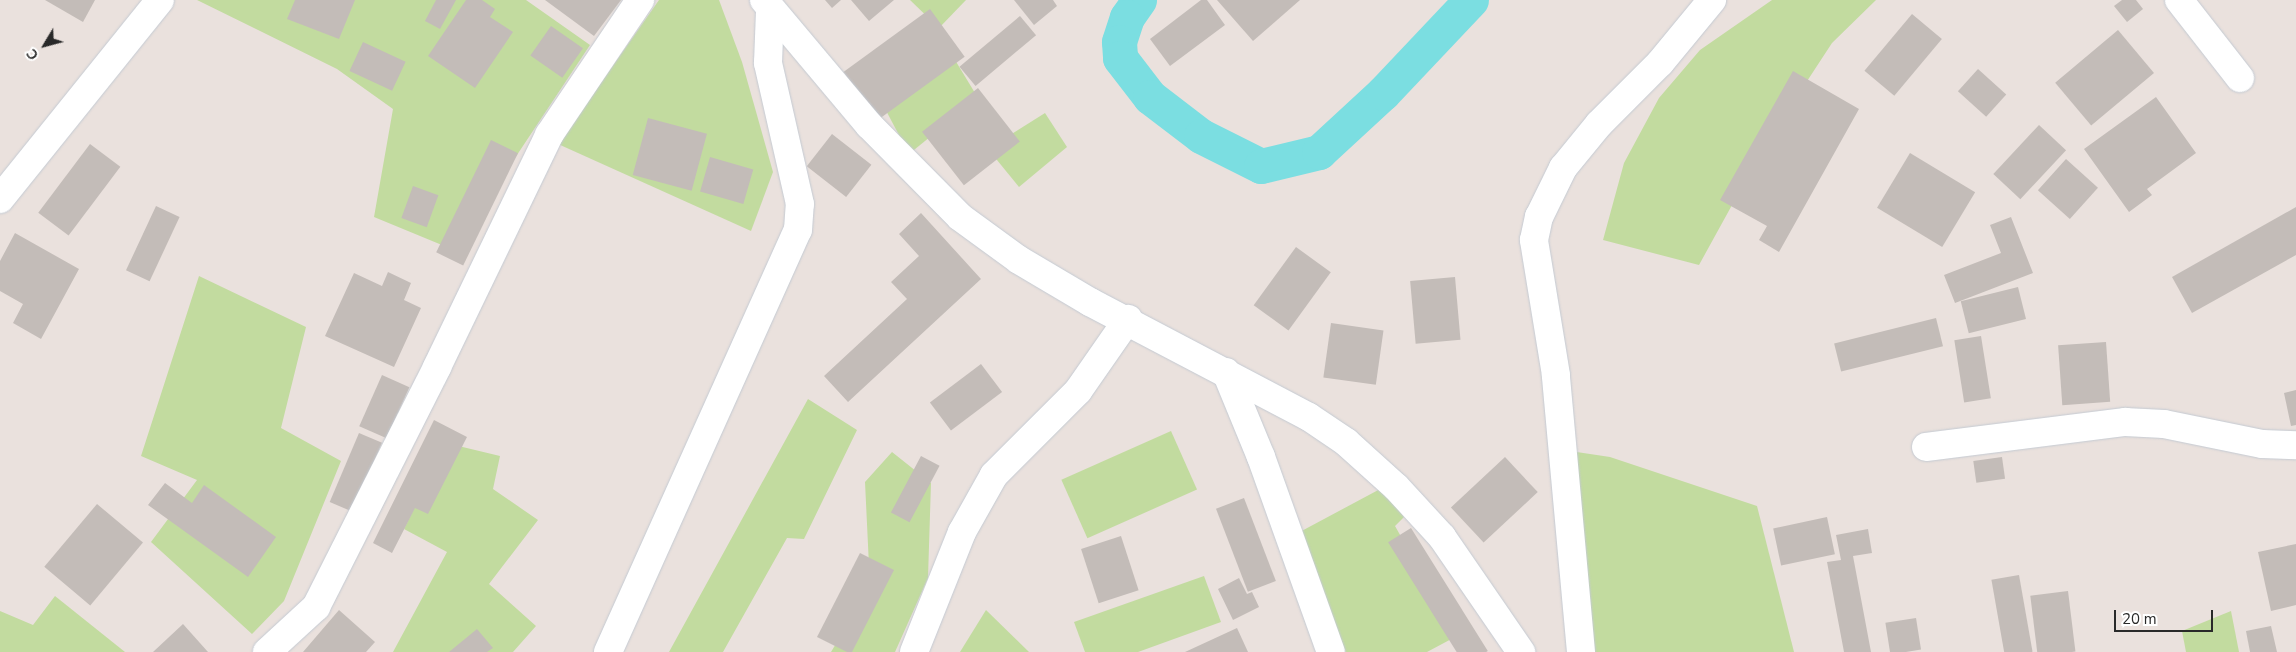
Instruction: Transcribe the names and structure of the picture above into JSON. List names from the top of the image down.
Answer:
{
  "scale_bar": "20 m",
  "north": "bottom left"
}
